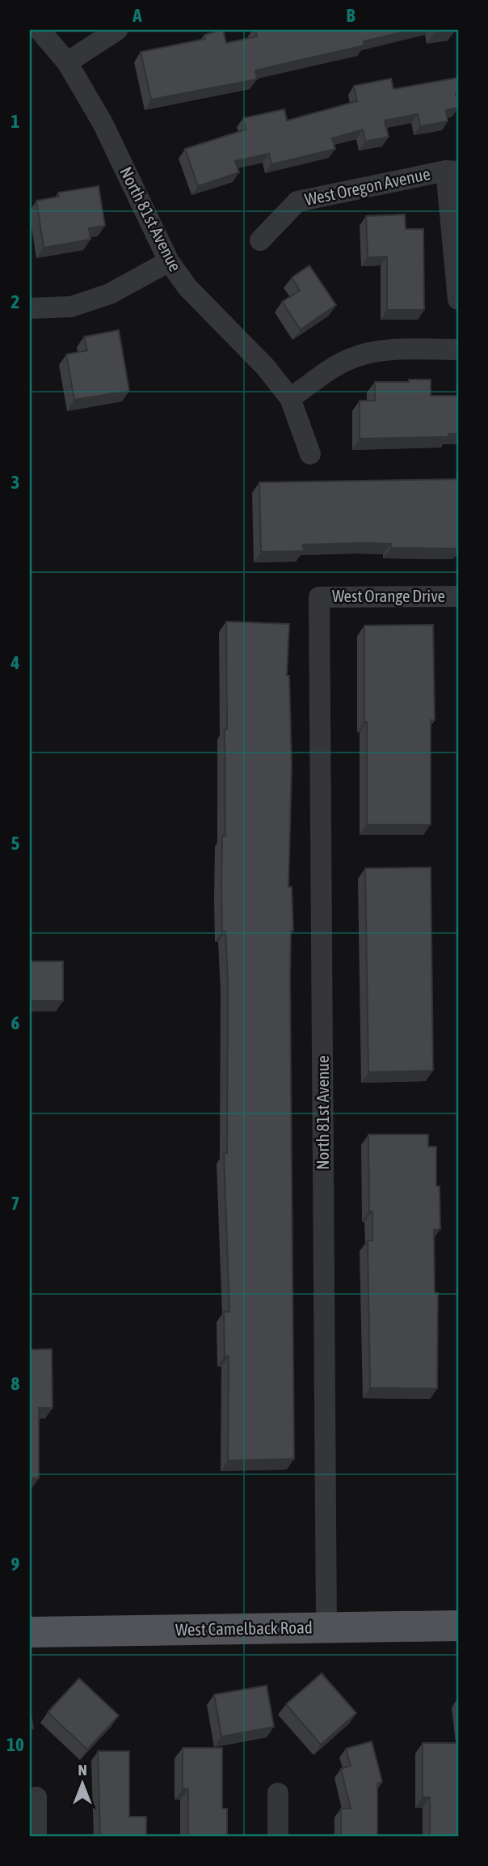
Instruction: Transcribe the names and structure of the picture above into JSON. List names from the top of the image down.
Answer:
{
  "streets": {
    "main road": ["West Camelback Road"],
    "street": ["West Oregon Avenue", "North 81st Avenue", "West Orange Drive"]
  },
  "crossings": [
    ["North 81st Avenue", "West Orange Drive"],
    ["North 81st Avenue", "West Camelback Road"]
  ],
  "north": "top",
  "grid": {
    "columns": ["A", "B"],
    "rows": [
      "1",
      "2",
      "3",
      "4",
      "5",
      "6",
      "7",
      "8",
      "9",
      "10"
    ]
  }
}
